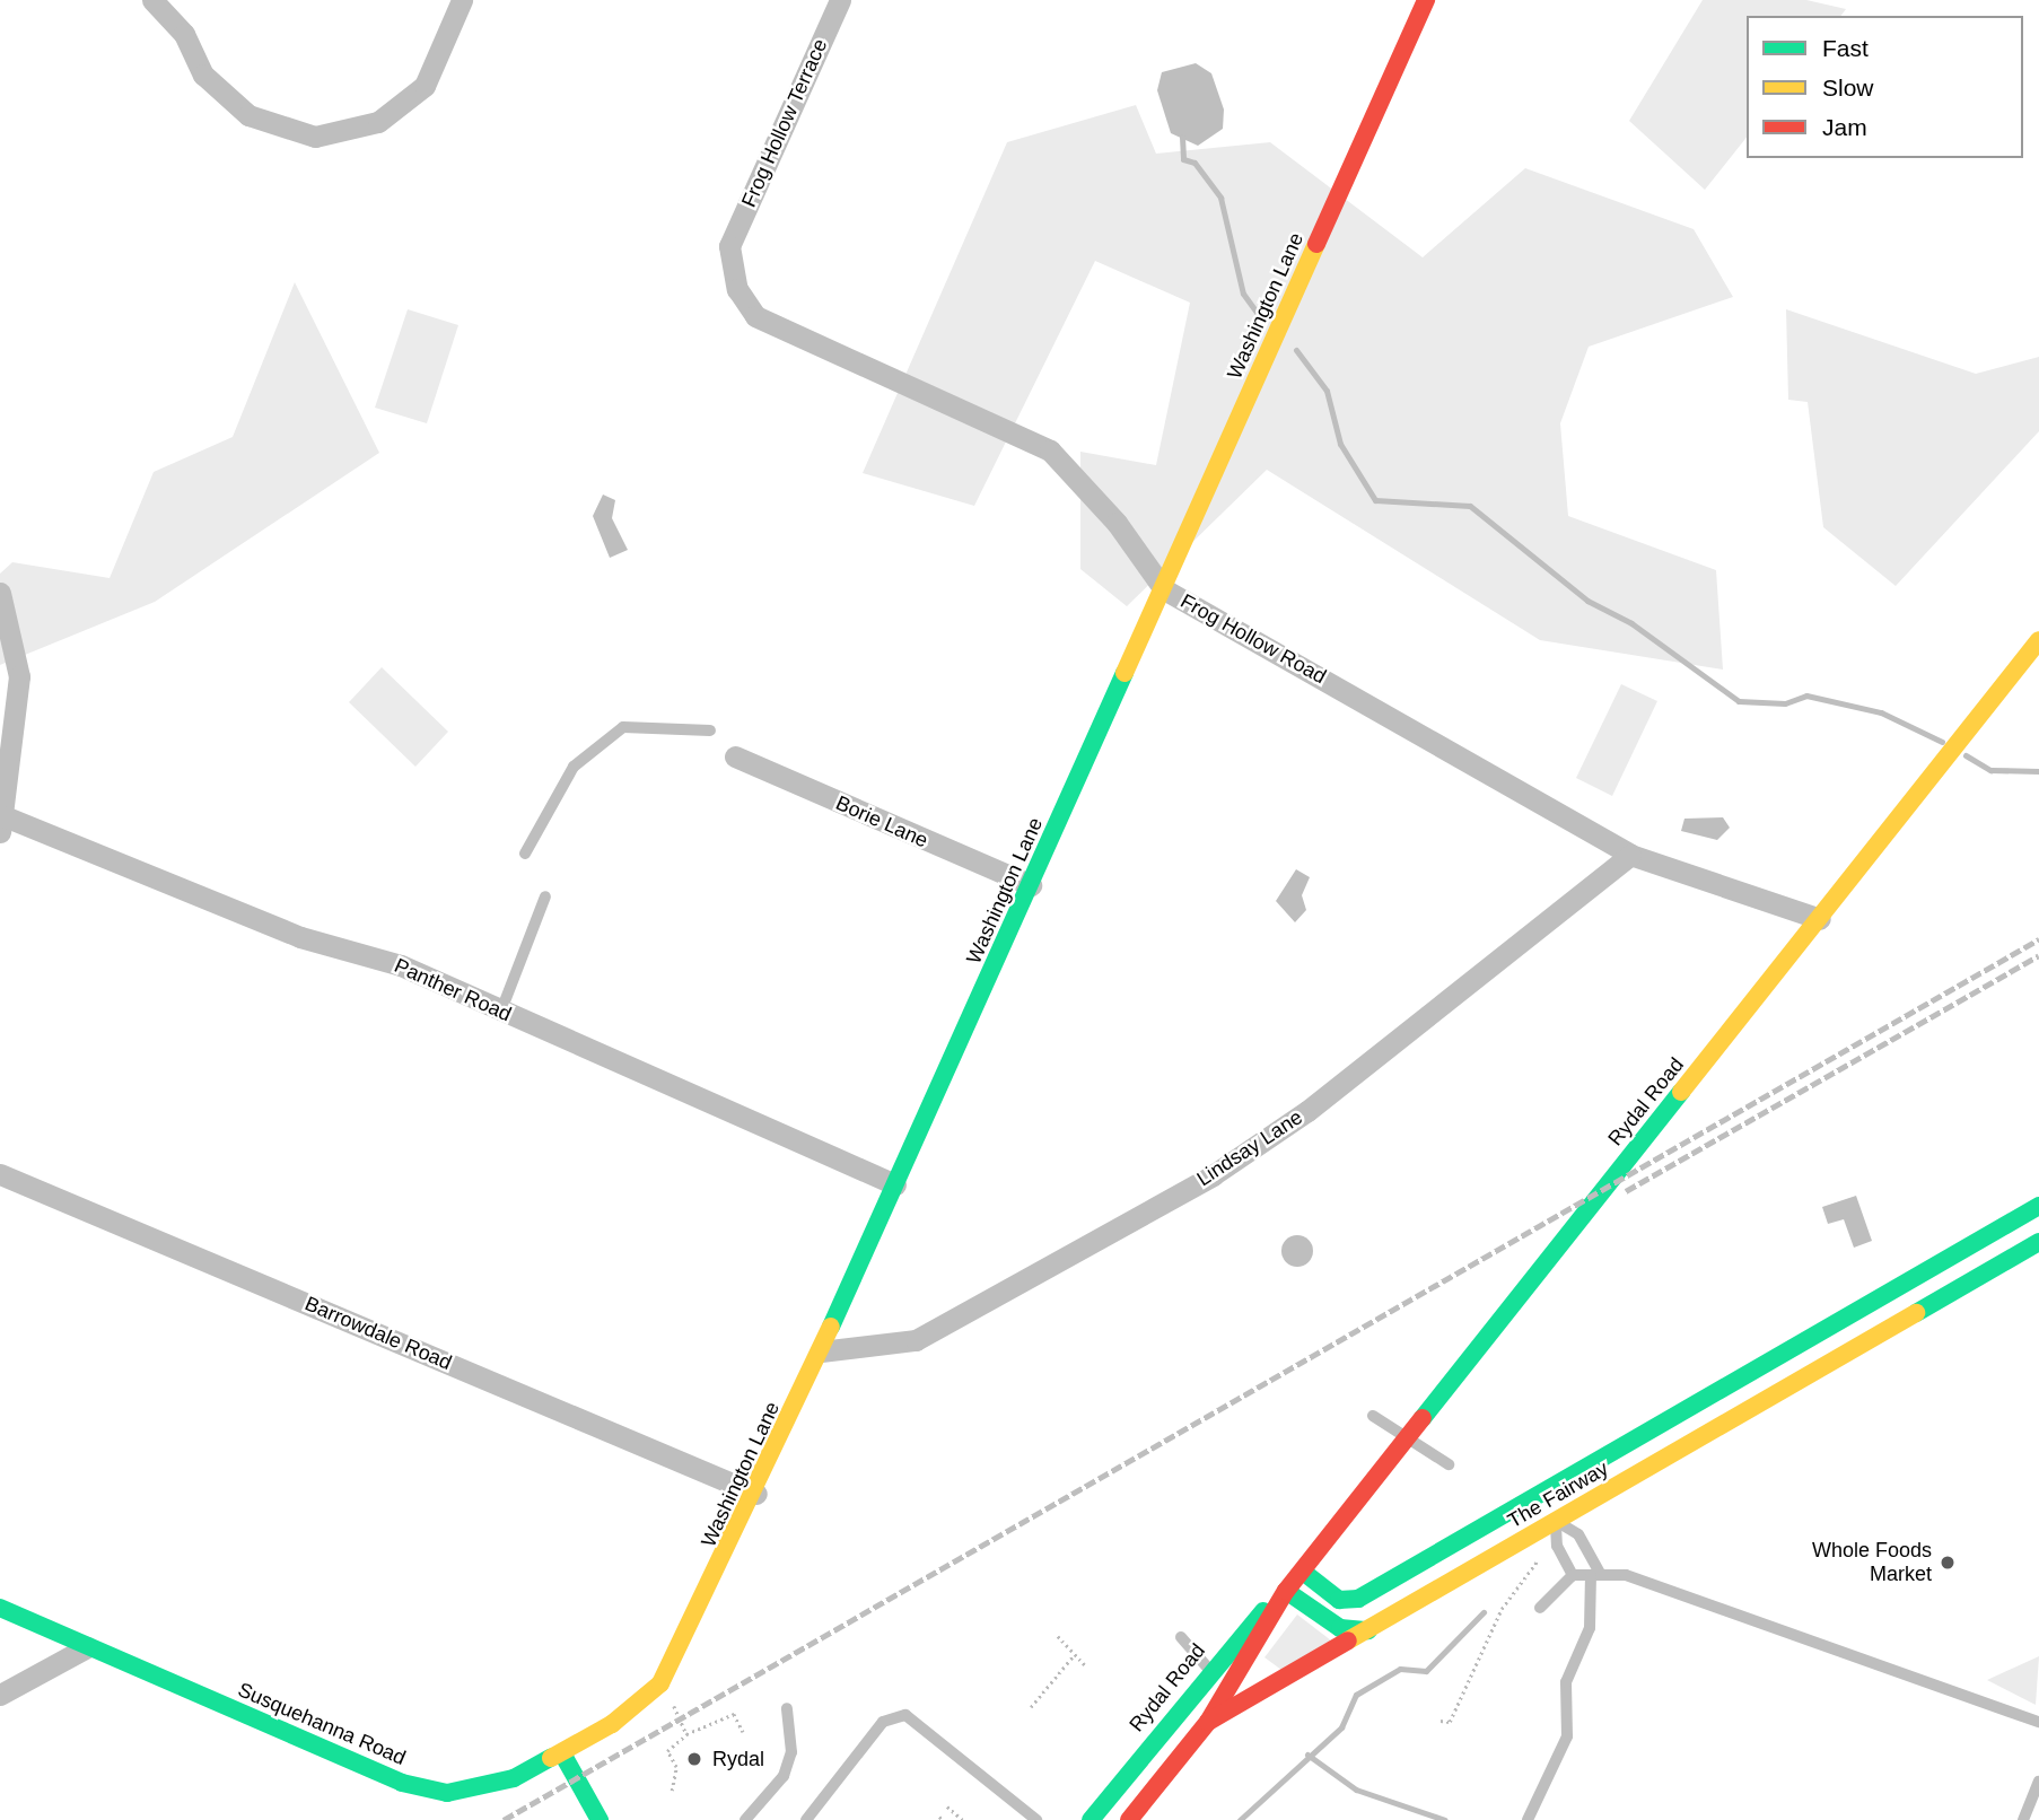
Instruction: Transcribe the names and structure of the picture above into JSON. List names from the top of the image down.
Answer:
{
  "streets": {
    "main road": [
      "Washington Lane",
      "Rydal Road",
      "The Fairway",
      "Susquehanna Road"
    ],
    "street": [
      "Frog Hollow Terrace",
      "Frog Hollow Road",
      "Borie Lane",
      "Panther Road",
      "Lindsay Lane",
      "Barrowdale Road"
    ]
  },
  "crossings": [
    ["Frog Hollow Terrace", "Frog Hollow Road"],
    ["Washington Lane", "Frog Hollow Road"],
    ["Washington Lane", "Borie Lane"],
    ["Washington Lane", "Panther Road"],
    ["Washington Lane", "Lindsay Lane"],
    ["Washington Lane", "Barrowdale Road"],
    ["Washington Lane", "Susquehanna Road"],
    ["Frog Hollow Road", "Rydal Road"],
    ["Frog Hollow Road", "Lindsay Lane"],
    ["Rydal Road", "The Fairway"]
  ],
  "places": ["Whole Foods Market", "Rydal"],
  "legend": ["Fast", "Slow", "Jam"]
}
